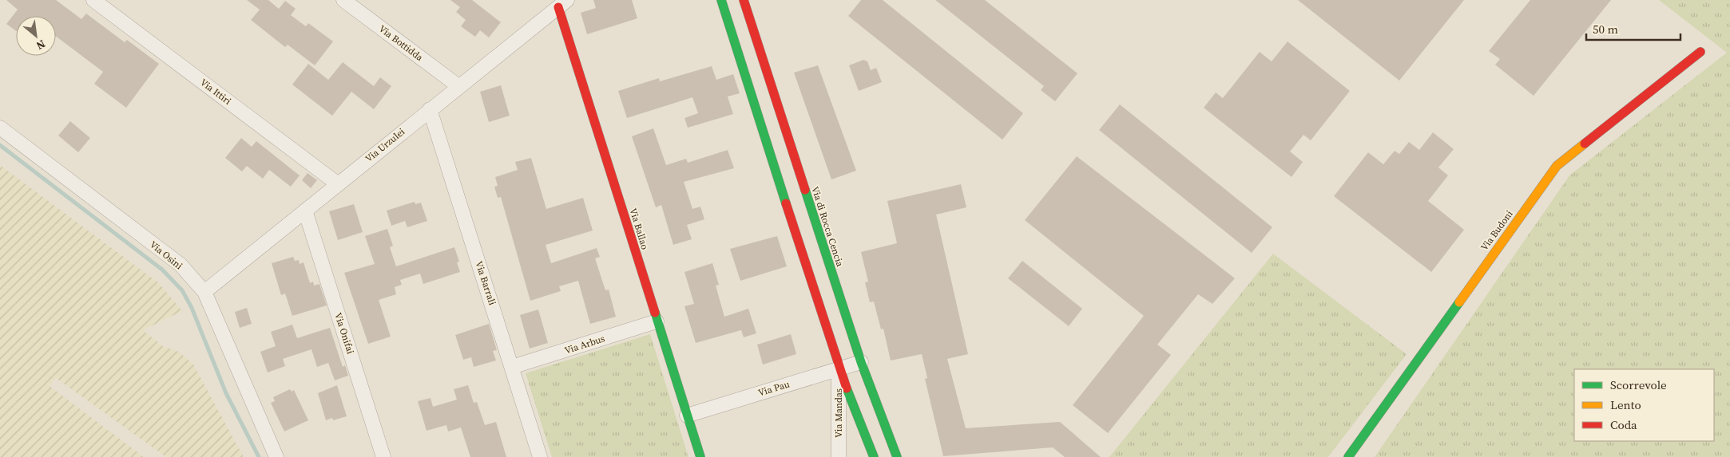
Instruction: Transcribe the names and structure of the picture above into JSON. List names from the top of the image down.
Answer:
{
  "streets": {
    "street": [
      "Via Bottidda",
      "Via Ittiri",
      "Via Urzulei",
      "Via di Rocca Cencia",
      "Via Ballao",
      "Via Budoni",
      "Via Osini",
      "Via Barrali",
      "Via Onifai",
      "Via Arbus",
      "Via Pau",
      "Via Mandas"
    ]
  },
  "crossings": [
    ["Via Bottidda", "Via Urzulei"],
    ["Via Ittiri", "Via Urzulei"],
    ["Via Urzulei", "Via Ballao"],
    ["Via Urzulei", "Via Osini"],
    ["Via Urzulei", "Via Barrali"],
    ["Via Urzulei", "Via Onifai"],
    ["Via di Rocca Cencia", "Via Pau"],
    ["Via Ballao", "Via Arbus"],
    ["Via Ballao", "Via Pau"],
    ["Via Barrali", "Via Arbus"],
    ["Via Pau", "Via Mandas"]
  ],
  "legend": ["Scorrevole", "Lento", "Coda"],
  "scale_bar": "50 m",
  "north": "bottom right"
}
